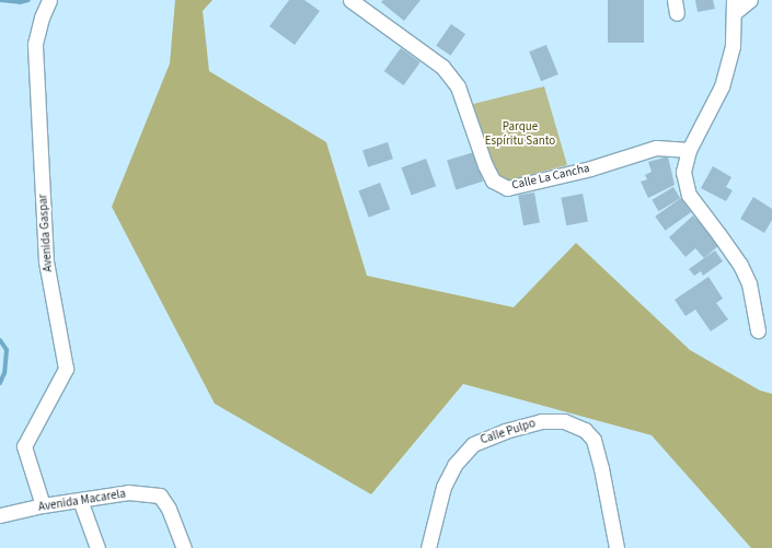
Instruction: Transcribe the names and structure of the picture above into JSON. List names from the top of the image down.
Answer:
{
  "streets": {
    "street": [
      "Calle La Cancha",
      "Avenida Gaspar",
      "Calle Pulpo",
      "Avenida Macarela"
    ]
  },
  "crossings": [
    ["Avenida Gaspar", "Avenida Macarela"]
  ],
  "parks": ["Parque Espíritu Santo"]
}
